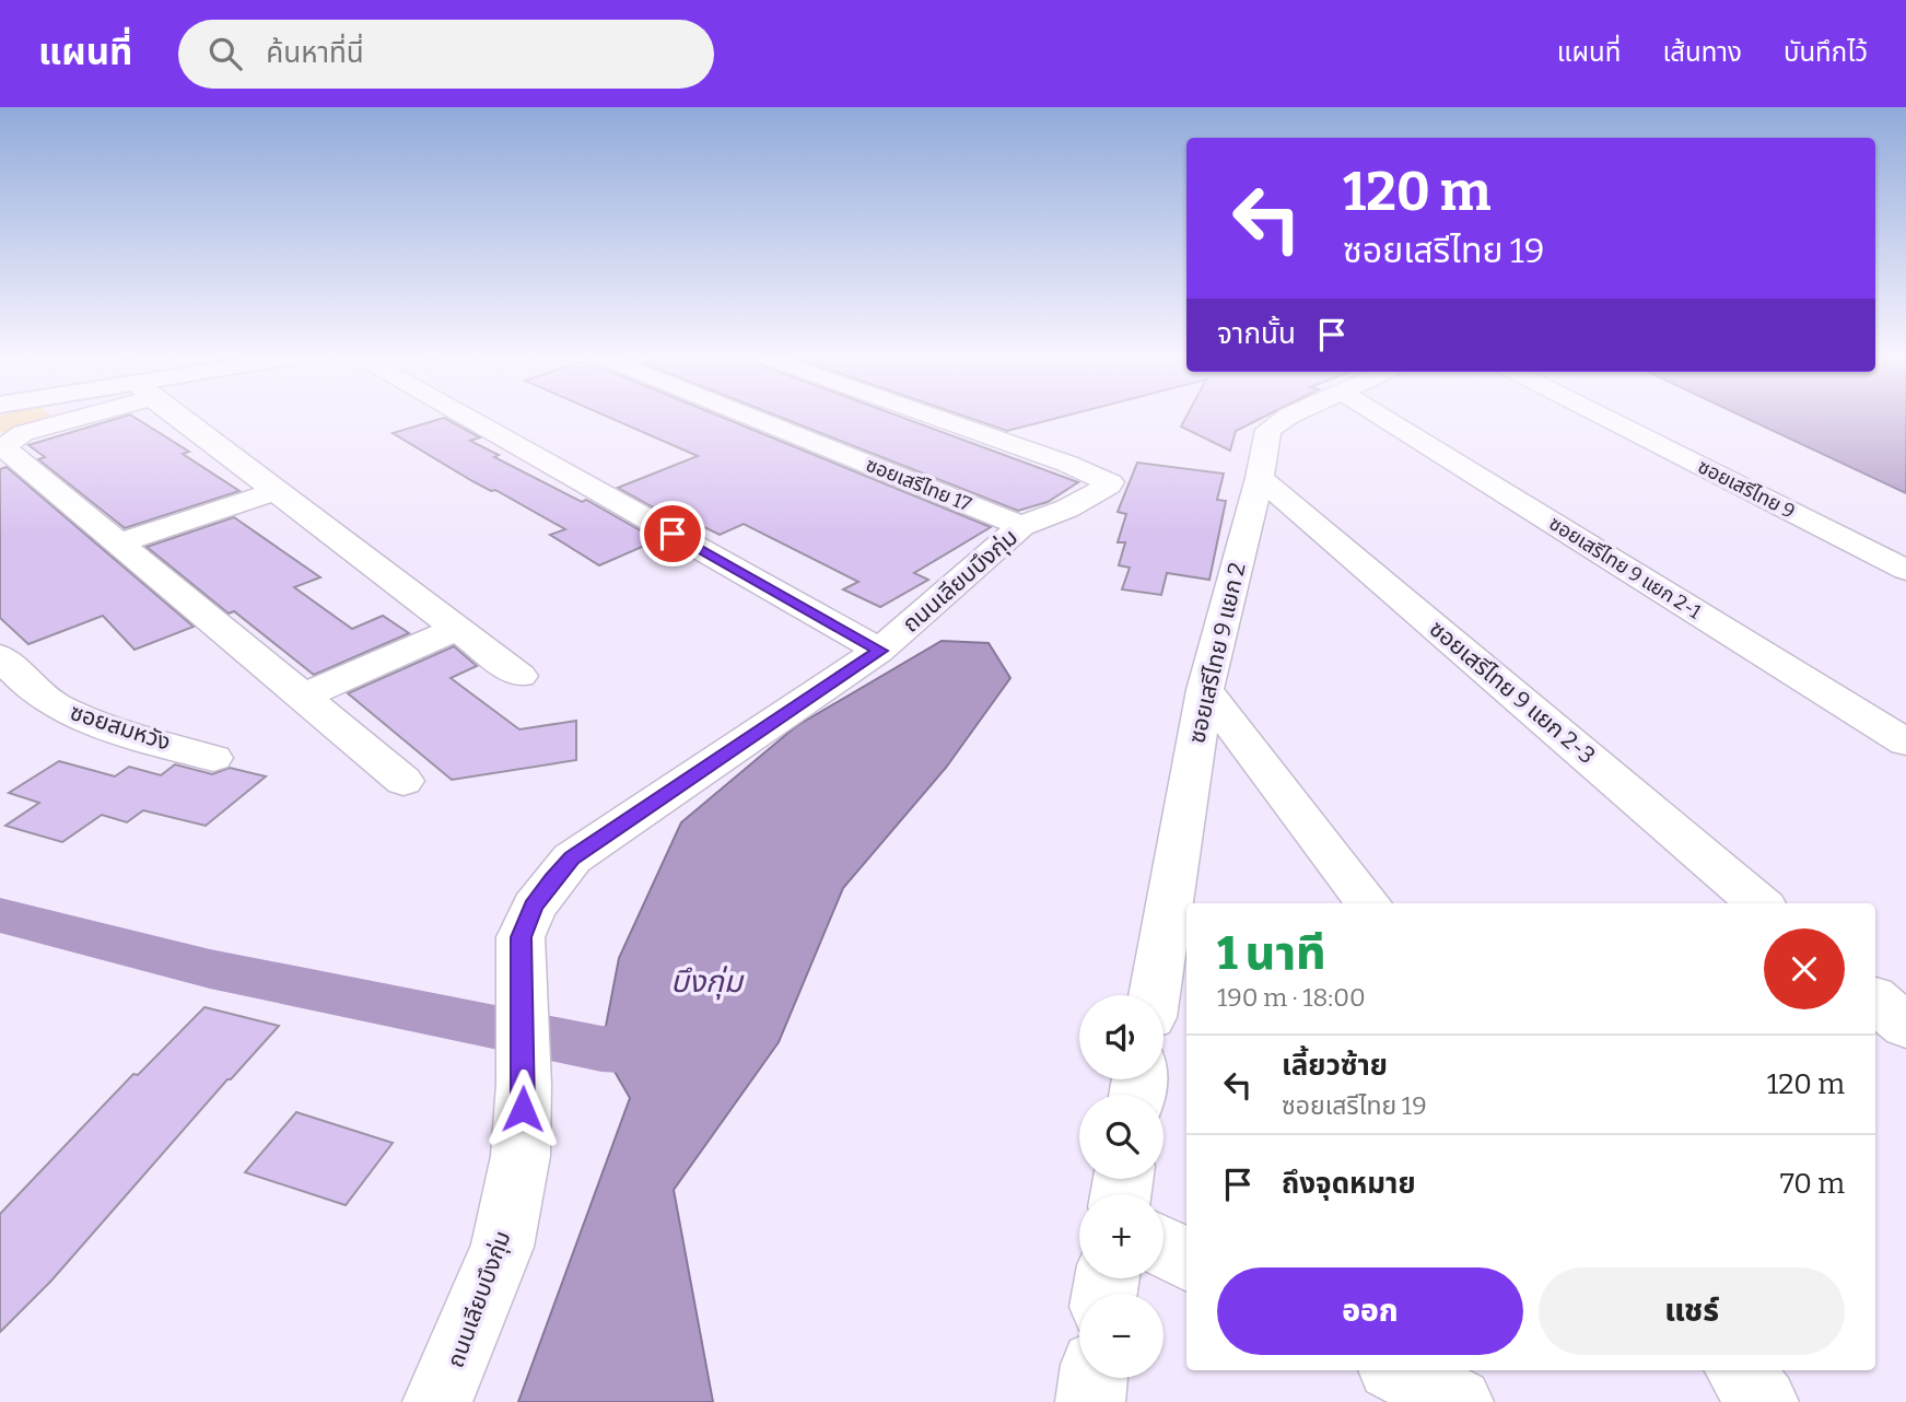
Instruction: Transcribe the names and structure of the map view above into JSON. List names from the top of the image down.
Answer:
{
  "streets": {
    "street": [
      "ซอยเสรีไทย 17",
      "ซอยเสรีไทย 9",
      "ซอยเสรีไทย 9 แยก 2-1",
      "ถนนเลียบบึงกุ่ม",
      "ซอยเสรีไทย 9 แยก 2",
      "ซอยเสรีไทย 9 แยก 2-3",
      "ซอยสมหวัง"
    ]
  },
  "crossings": [
    ["ซอยเสรีไทย 17", "ถนนเลียบบึงกุ่ม"],
    ["ซอยเสรีไทย 9 แยก 2", "ซอยเสรีไทย 9 แยก 2-3"]
  ],
  "water": ["บึงกุ่ม"],
  "page": {
    "header": "แผนที่",
    "search": "ค้นหาที่นี่",
    "nav": ["แผนที่", "เส้นทาง", "บันทึกไว้"],
    "turn": ["120 m", "ซอยเสรีไทย 19"],
    "then": "จากนั้น",
    "heading": ["1 นาที", "190 m · 18:00"],
    "map_buttons": ["+", "−"],
    "list": [
      {
        "name": "เลี้ยวซ้าย",
        "note": "ซอยเสรีไทย 19",
        "value": "120 m"
      },
      {
        "name": "ถึงจุดหมาย",
        "value": "70 m"
      }
    ],
    "buttons": ["ออก", "แชร์"]
  }
}
